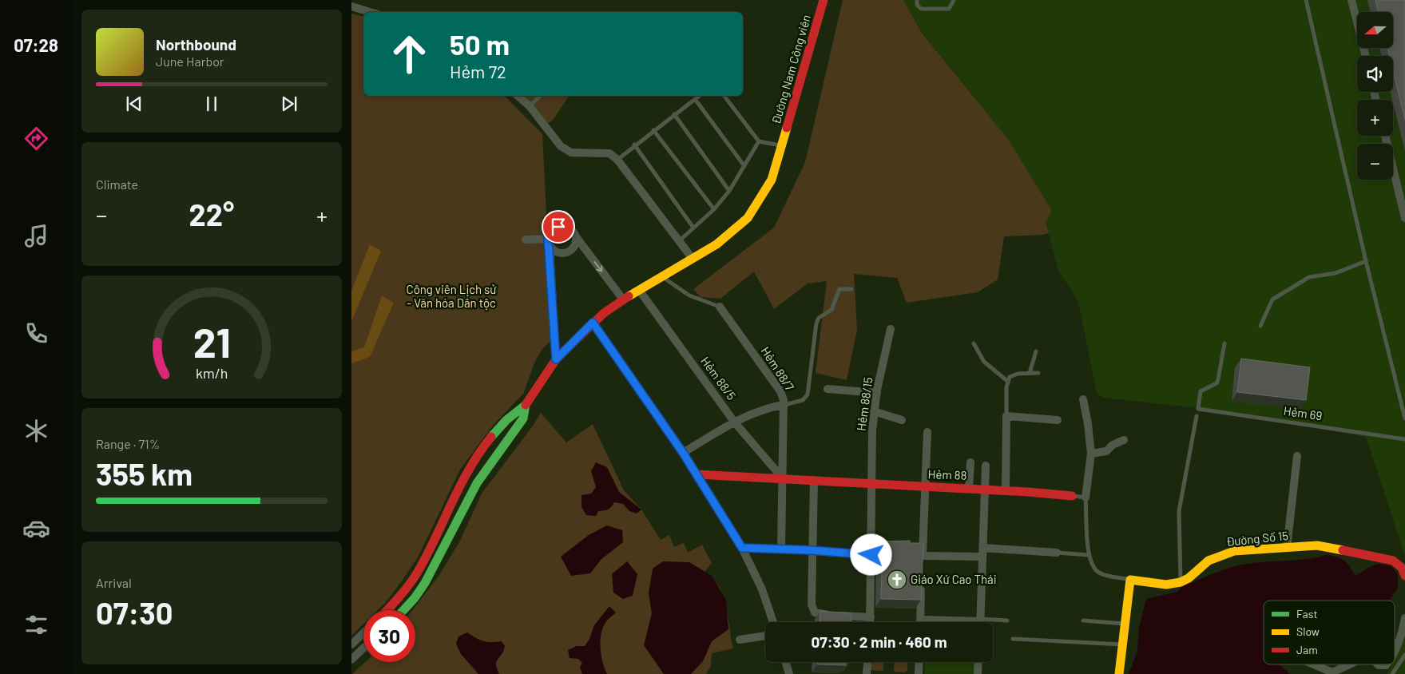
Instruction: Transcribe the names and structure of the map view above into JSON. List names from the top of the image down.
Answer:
{
  "streets": {
    "street": [
      "Đường Nam Công viên",
      "Hẻm 88/7",
      "Hẻm 88/5",
      "Hẻm 88/15",
      "Hẻm 88",
      "Đường Số 15"
    ],
    "lane": ["Hẻm 69"]
  },
  "crossings": [
    ["Đường Nam Công viên", "Hẻm 88/5"],
    ["Hẻm 88/7", "Hẻm 88/5"],
    ["Hẻm 88/7", "Hẻm 88"],
    ["Hẻm 88/5", "Hẻm 88"],
    ["Hẻm 88/15", "Hẻm 88"]
  ],
  "parks": ["Công viên Lịch sử - Văn hóa Dân tộc"],
  "places": {
    "church": ["Giáo Xứ Cao Thái"]
  },
  "legend": ["Fast", "Slow", "Jam"],
  "north": "left",
  "page": {
    "tabs": "07:28",
    "map_buttons": ["+", "−"],
    "turn": ["50 m", "Hẻm 72"],
    "song": ["Northbound", "June Harbor"],
    "tile": [
      "Climate",
      ["Range · 71%", "355 km"],
      ["Arrival", "07:30"]
    ],
    "heat": ["−", "22°", "+"],
    "limit": "30",
    "trip": "07:30 · 2 min · 460 m",
    "gauge": ["21", "km/h"]
  }
}
